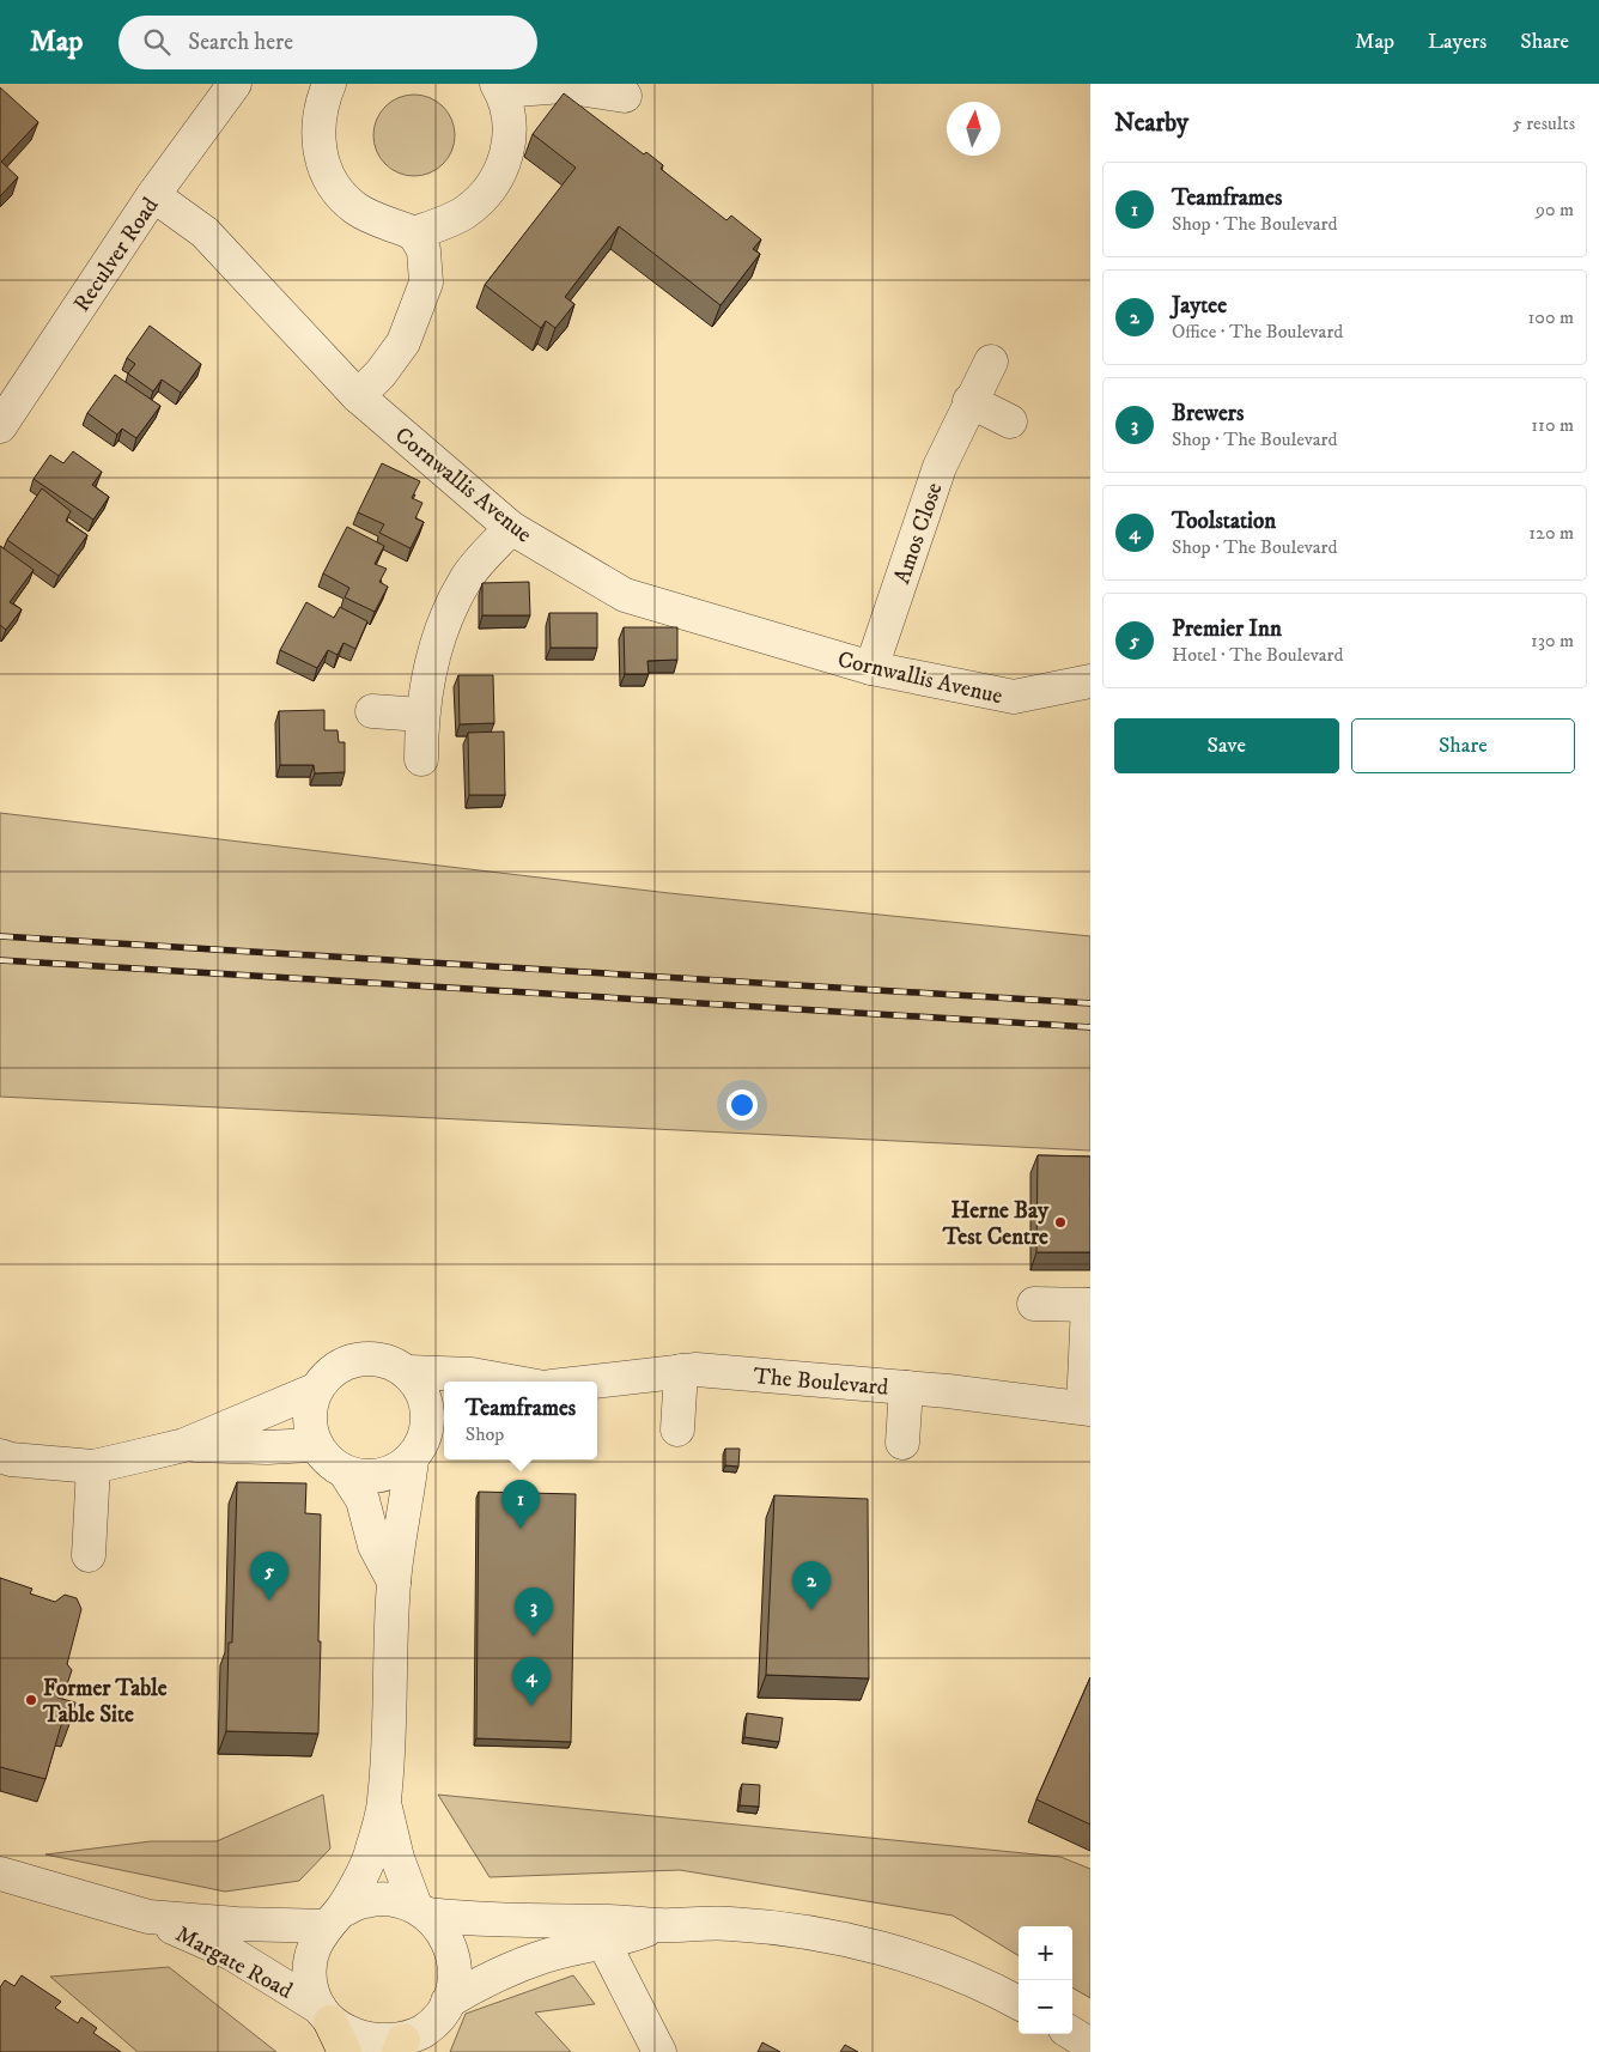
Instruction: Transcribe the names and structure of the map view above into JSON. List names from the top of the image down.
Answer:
{
  "streets": {
    "street": [
      "Reculver Road",
      "Cornwallis Avenue",
      "Amos Close",
      "The Boulevard",
      "Margate Road"
    ]
  },
  "crossings": [
    ["Reculver Road", "Cornwallis Avenue"],
    ["Cornwallis Avenue", "Amos Close"]
  ],
  "places": ["Herne Bay Test Centre", "Former Table Table Site"],
  "north": "top",
  "page": {
    "header": "Map",
    "search": "Search here",
    "nav": ["Map", "Layers", "Share"],
    "heading": ["Nearby", "5 results"],
    "list": [
      {
        "mark": "1",
        "name": "Teamframes",
        "note": "Shop · The Boulevard",
        "value": "90 m"
      },
      {
        "mark": "2",
        "name": "Jaytee",
        "note": "Office · The Boulevard",
        "value": "100 m"
      },
      {
        "mark": "3",
        "name": "Brewers",
        "note": "Shop · The Boulevard",
        "value": "110 m"
      },
      {
        "mark": "4",
        "name": "Toolstation",
        "note": "Shop · The Boulevard",
        "value": "120 m"
      },
      {
        "mark": "5",
        "name": "Premier Inn",
        "note": "Hotel · The Boulevard",
        "value": "130 m"
      }
    ],
    "buttons": ["Save", "Share"],
    "popup": ["Teamframes", "Shop"],
    "pins": [
      "1",
      "5",
      "2",
      "3",
      "4"
    ],
    "map_buttons": ["+", "−"]
  }
}
